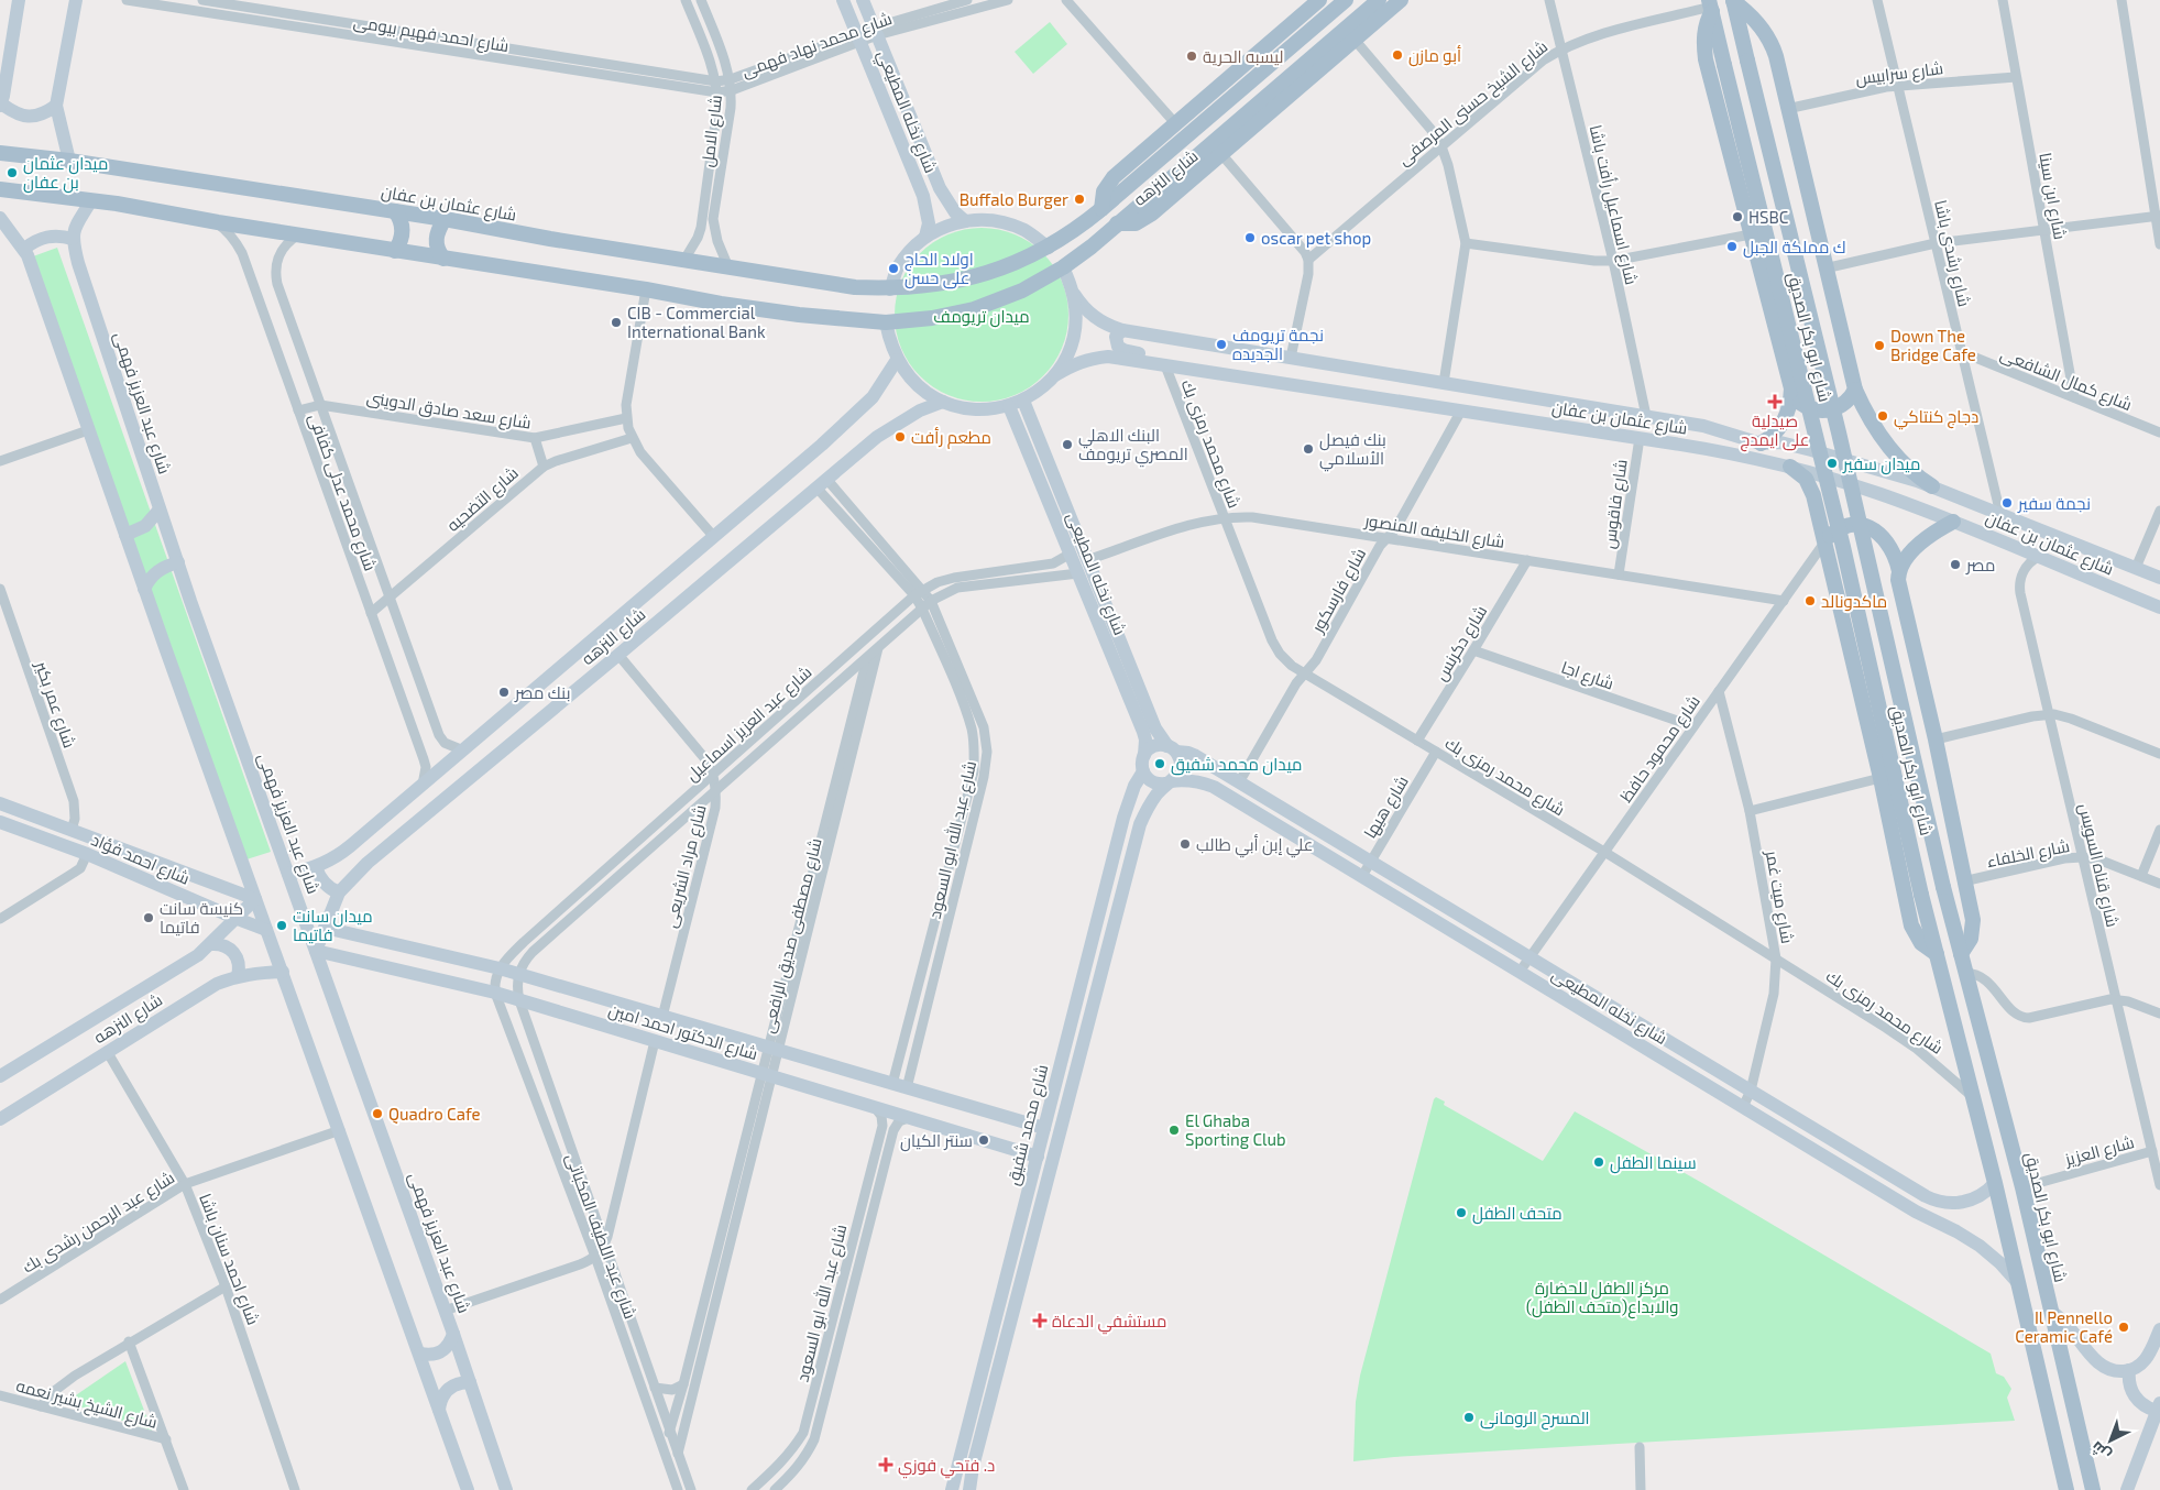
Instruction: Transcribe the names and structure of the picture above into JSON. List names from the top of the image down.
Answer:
{
  "streets": {
    "main road": [
      "شارع نخله المطيعي",
      "شارع النزهه",
      "شارع عثمان بن عفان",
      "شارع ابو بكر الصديق",
      "شارع عبد العزيز فهمى",
      "شارع نخله المطيعى",
      "شارع احمد فؤاد",
      "شارع الدكتور احمد امين",
      "شارع محمد شفيق"
    ],
    "street": [
      "شارع احمد فهيم بيومى",
      "شارع محمد نهاد فهمى",
      "شارع سرابيس",
      "شارع الشيخ حسنى المرصفى",
      "شارع الامل",
      "شارع ابن سينا",
      "شارع اسماعيل رأفت باشا",
      "شارع رشدى باشا",
      "شارع كمال الشافعى",
      "شارع سعد صادق الدوينى",
      "شارع محمد رمزى بك",
      "شارع محمد عدلى كفافى",
      "شارع التضحيه",
      "شارع فاقوس",
      "شارع الخليفه المنصور",
      "شارع فارسكور",
      "شارع دكرنس",
      "شارع اجا",
      "شارع عمر بكير",
      "شارع عبد العزيز اسماعيل",
      "شارع محمود حافظ",
      "شارع هيها",
      "شارع عبد الله ابو السعود",
      "شارع الخلفاء",
      "شارع قناه السويس",
      "شارع مراد الشريعى",
      "شارع ميت غمر",
      "شارع مصطفى صديق الرافعى",
      "شارع العزيز",
      "شارع عبد الرحمن رشدى بك",
      "شارع عبد اللطيف المكباتى",
      "شارع احمد سنان باشا",
      "شارع الشيخ بشير نعمه"
    ]
  },
  "crossings": [
    ["شارع احمد فهيم بيومى", "شارع محمد نهاد فهمى"],
    ["شارع احمد فهيم بيومى", "شارع الامل"],
    ["شارع محمد نهاد فهمى", "شارع نخله المطيعي"],
    ["شارع محمد نهاد فهمى", "شارع الامل"],
    ["شارع سرابيس", "شارع ابن سينا"],
    ["شارع سرابيس", "شارع رشدى باشا"],
    ["شارع سرابيس", "شارع ابو بكر الصديق"],
    ["شارع الشيخ حسنى المرصفى", "شارع اسماعيل رأفت باشا"],
    ["شارع الشيخ حسنى المرصفى", "شارع ابو بكر الصديق"],
    ["شارع الامل", "شارع عثمان بن عفان"],
    ["شارع النزهه", "شارع عثمان بن عفان"],
    ["شارع النزهه", "شارع عبد العزيز فهمى"],
    ["شارع النزهه", "شارع محمد عدلى كفافى"],
    ["شارع النزهه", "شارع عبد الله ابو السعود"],
    ["شارع النزهه", "شارع احمد فؤاد"],
    ["شارع النزهه", "شارع مراد الشريعى"],
    ["شارع النزهه", "شارع الدكتور احمد امين"],
    ["شارع النزهه", "شارع احمد سنان باشا"],
    ["شارع ابن سينا", "شارع كمال الشافعى"],
    ["شارع عثمان بن عفان", "شارع اسماعيل رأفت باشا"],
    ["شارع عثمان بن عفان", "شارع رشدى باشا"],
    ["شارع عثمان بن عفان", "شارع ابو بكر الصديق"],
    ["شارع عثمان بن عفان", "شارع محمد رمزى بك"],
    ["شارع عثمان بن عفان", "شارع فاقوس"],
    ["شارع عثمان بن عفان", "شارع فارسكور"],
    ["شارع عثمان بن عفان", "شارع قناه السويس"],
    ["شارع رشدى باشا", "شارع كمال الشافعى"],
    ["شارع ابو بكر الصديق", "شارع محمد رمزى بك"],
    ["شارع ابو بكر الصديق", "شارع نخله المطيعى"],
    ["شارع ابو بكر الصديق", "شارع محمود حافظ"],
    ["شارع ابو بكر الصديق", "شارع الخلفاء"],
    ["شارع ابو بكر الصديق", "شارع العزيز"],
    ["شارع عبد العزيز فهمى", "شارع الدكتور احمد امين"],
    ["شارع سعد صادق الدوينى", "شارع محمد عدلى كفافى"],
    ["شارع محمد رمزى بك", "شارع الخليفه المنصور"],
    ["شارع محمد رمزى بك", "شارع فارسكور"],
    ["شارع محمد رمزى بك", "شارع دكرنس"],
    ["شارع محمد رمزى بك", "شارع محمود حافظ"],
    ["شارع محمد رمزى بك", "شارع هيها"],
    ["شارع محمد رمزى بك", "شارع ميت غمر"],
    ["شارع محمد عدلى كفافى", "شارع التضحيه"],
    ["شارع فاقوس", "شارع الخليفه المنصور"],
    ["شارع الخليفه المنصور", "شارع نخله المطيعى"],
    ["شارع الخليفه المنصور", "شارع فارسكور"],
    ["شارع الخليفه المنصور", "شارع دكرنس"],
    ["شارع الخليفه المنصور", "شارع محمود حافظ"],
    ["شارع نخله المطيعى", "شارع فارسكور"],
    ["شارع نخله المطيعى", "شارع عبد العزيز اسماعيل"],
    ["شارع نخله المطيعى", "شارع محمود حافظ"],
    ["شارع نخله المطيعى", "شارع هيها"],
    ["شارع نخله المطيعى", "شارع ميت غمر"],
    ["شارع نخله المطيعى", "شارع محمد شفيق"],
    ["شارع دكرنس", "شارع اجا"],
    ["شارع اجا", "شارع محمود حافظ"],
    ["شارع عمر بكير", "شارع احمد فؤاد"],
    ["شارع عبد العزيز اسماعيل", "شارع عبد الله ابو السعود"],
    ["شارع عبد العزيز اسماعيل", "شارع مراد الشريعى"],
    ["شارع عبد العزيز اسماعيل", "شارع مصطفى صديق الرافعى"],
    ["شارع عبد العزيز اسماعيل", "شارع الدكتور احمد امين"],
    ["شارع محمود حافظ", "شارع ميت غمر"],
    ["شارع عبد الله ابو السعود", "شارع الدكتور احمد امين"],
    ["شارع الخلفاء", "شارع قناه السويس"],
    ["شارع قناه السويس", "شارع العزيز"],
    ["شارع مراد الشريعى", "شارع الدكتور احمد امين"],
    ["شارع مصطفى صديق الرافعى", "شارع الدكتور احمد امين"],
    ["شارع مصطفى صديق الرافعى", "شارع عبد اللطيف المكباتى"],
    ["شارع الدكتور احمد امين", "شارع محمد شفيق"],
    ["شارع الدكتور احمد امين", "شارع عبد اللطيف المكباتى"],
    ["شارع عبد الرحمن رشدى بك", "شارع احمد سنان باشا"]
  ],
  "parks": ["ميدان تريومف", "مركز الطفل للحضارة والابداع(متحف الطفل)"],
  "places": {
    "other": [
      "أبو مازن",
      "ليسبه الحرية",
      "ميدان عثمان بن عفان",
      "Buffalo Burger",
      "HSBC",
      "oscar pet shop",
      "ك مملكة الجبل",
      "اولاد الحاج على حسن",
      "CIB - Commercial International Bank",
      "نجمة تريومف الجديده",
      "Down The Bridge Cafe",
      "دجاج كنتاكي",
      "مطعم رأفت",
      "البنك الاهلي المصري تريومف",
      "بنك فيصل الأسلامي",
      "ميدان سفير",
      "نجمة سفير",
      "مصر",
      "ماكدونالد",
      "بنك مصر",
      "ميدان محمد شفيق",
      "علي إبن أبي طالب",
      "كنيسة سانت فاتيما",
      "ميدان سانت فاتيما",
      "Quadro Cafe",
      "El Ghaba Sporting Club",
      "سنتر الكيان",
      "سينما الطفل",
      "متحف الطفل",
      "Il Pennello Ceramic Café",
      "المسرح الرومانى"
    ],
    "health": ["صيدلية على ايمدج", "مستشفي الدعاة", "د. فتحي فوزي"]
  },
  "north": "bottom left"
}
